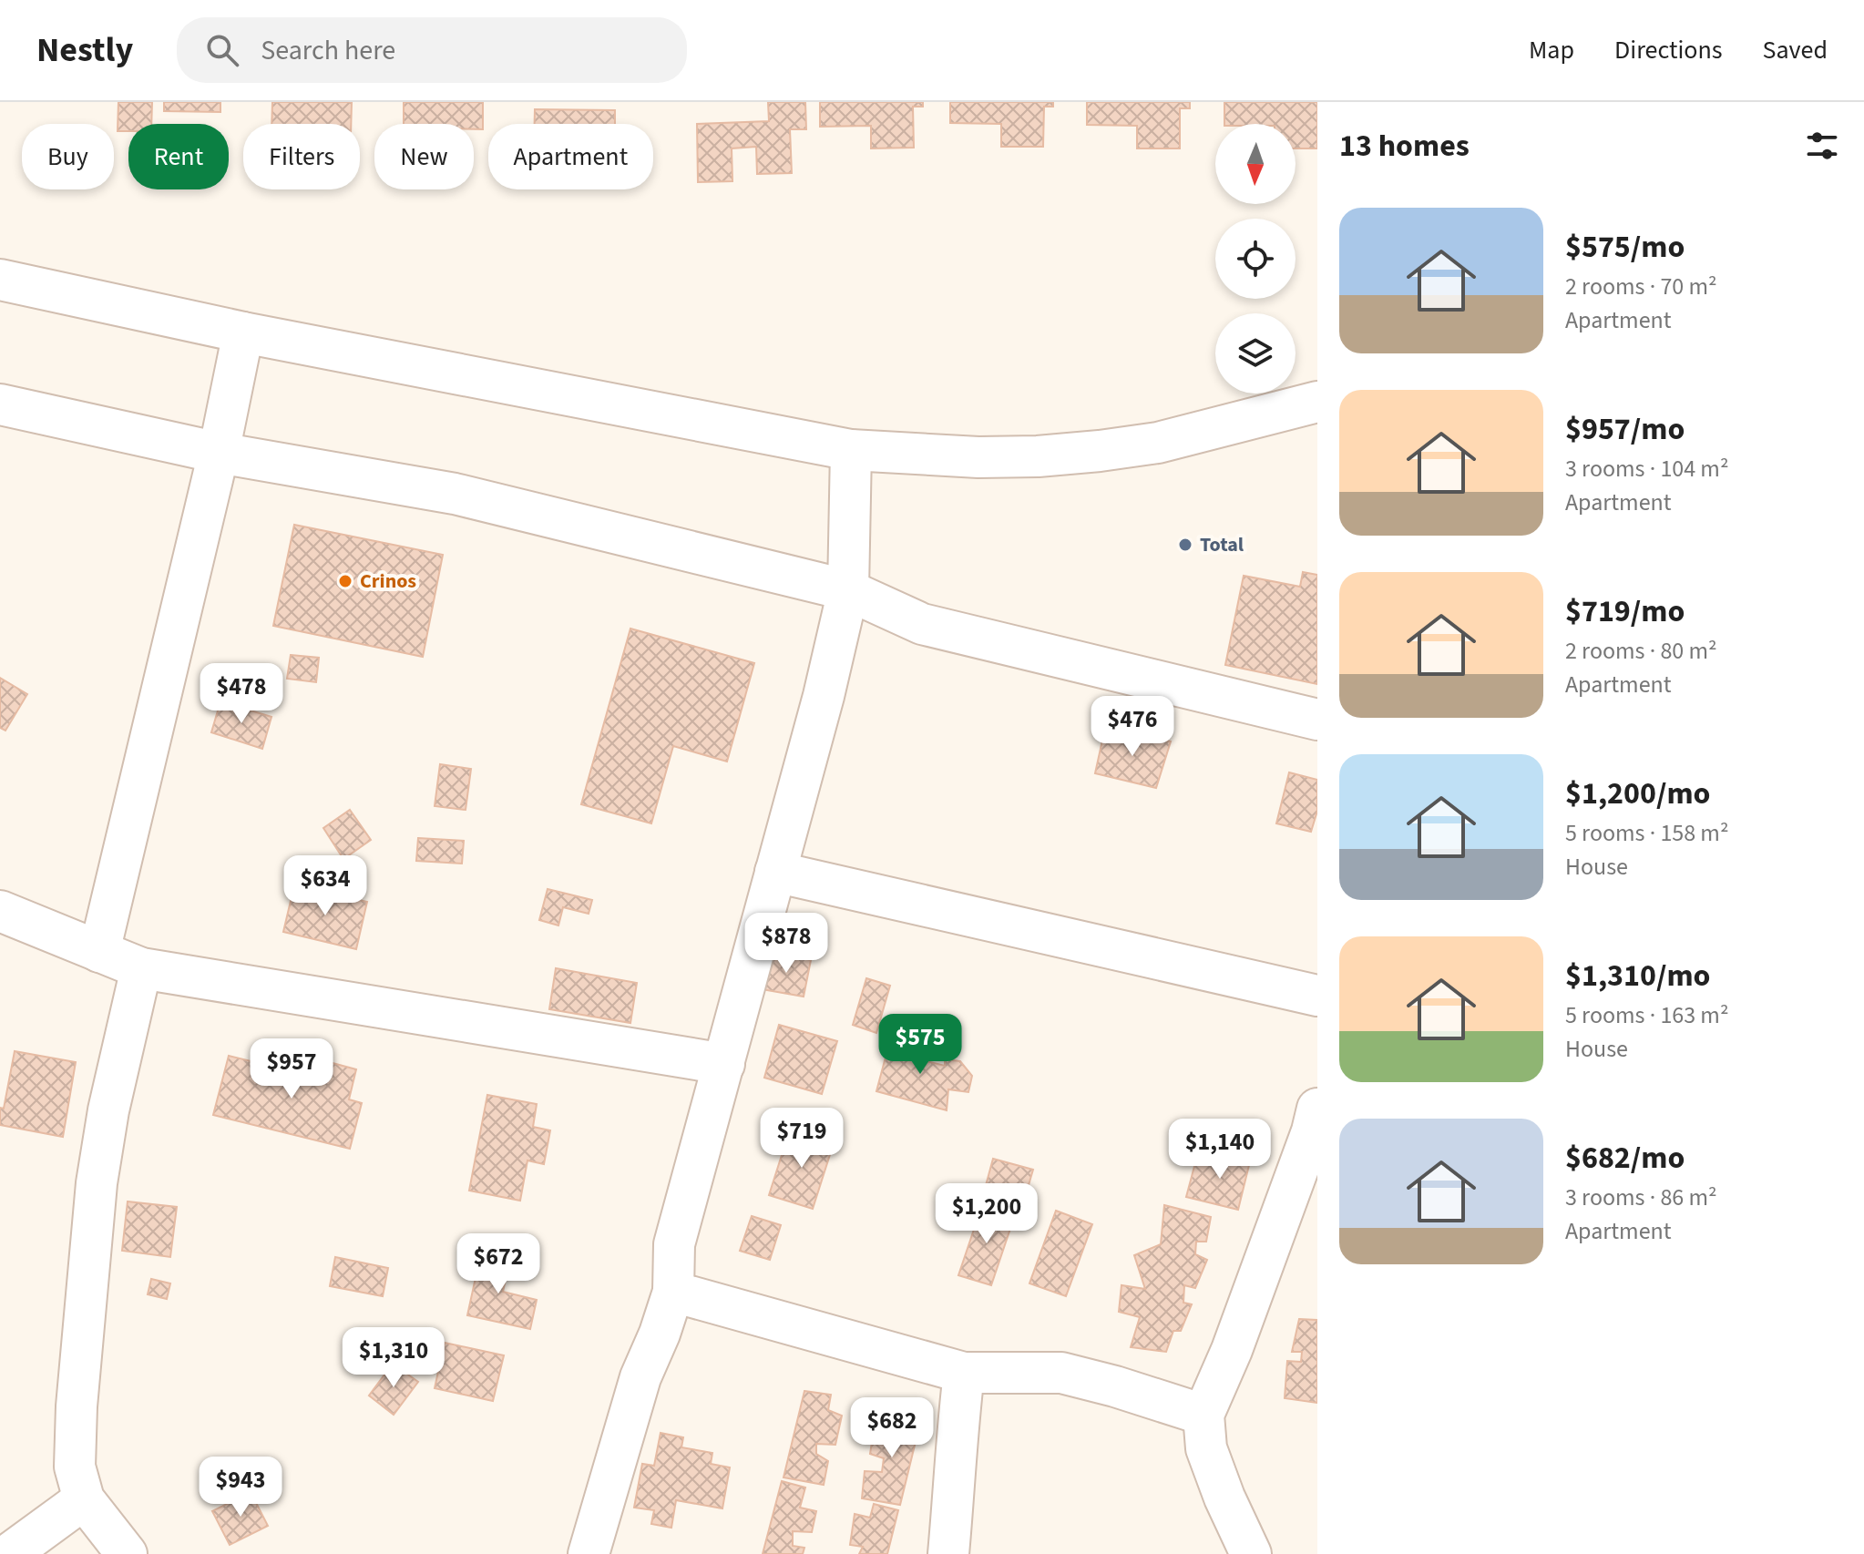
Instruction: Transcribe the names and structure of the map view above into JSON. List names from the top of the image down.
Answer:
{
  "places": ["Total", "Crinos"],
  "north": "bottom",
  "page": {
    "header": "Nestly",
    "search": "Search here",
    "nav": ["Map", "Directions", "Saved"],
    "heading": "13 homes",
    "chip": [
      "Buy",
      "Rent",
      "Filters",
      "New",
      "Apartment"
    ],
    "list": [
      {
        "name": "$575/mo",
        "note": "2 rooms · 70 m² · Apartment"
      },
      {
        "name": "$957/mo",
        "note": "3 rooms · 104 m² · Apartment"
      },
      {
        "name": "$719/mo",
        "note": "2 rooms · 80 m² · Apartment"
      },
      {
        "name": "$1,200/mo",
        "note": "5 rooms · 158 m² · House"
      },
      {
        "name": "$1,310/mo",
        "note": "5 rooms · 163 m² · House"
      },
      {
        "name": "$682/mo",
        "note": "3 rooms · 86 m² · Apartment"
      }
    ],
    "price": [
      "$478",
      "$476",
      "$634",
      "$878",
      "$575",
      "$957",
      "$719",
      "$1,140",
      "$1,200",
      "$672",
      "$1,310",
      "$682",
      "$943"
    ]
  }
}
